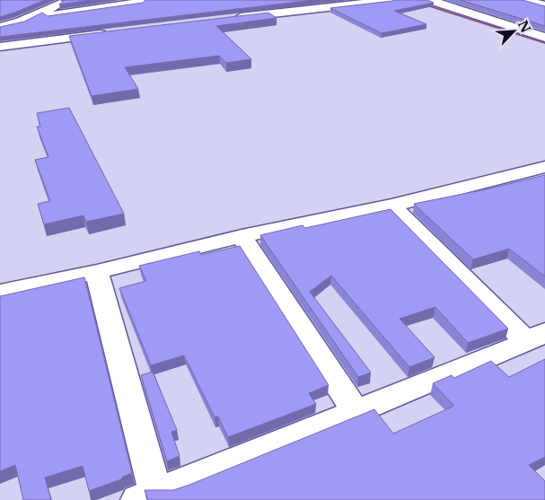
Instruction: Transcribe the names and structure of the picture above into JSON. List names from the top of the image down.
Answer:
{
  "north": "top right"
}
